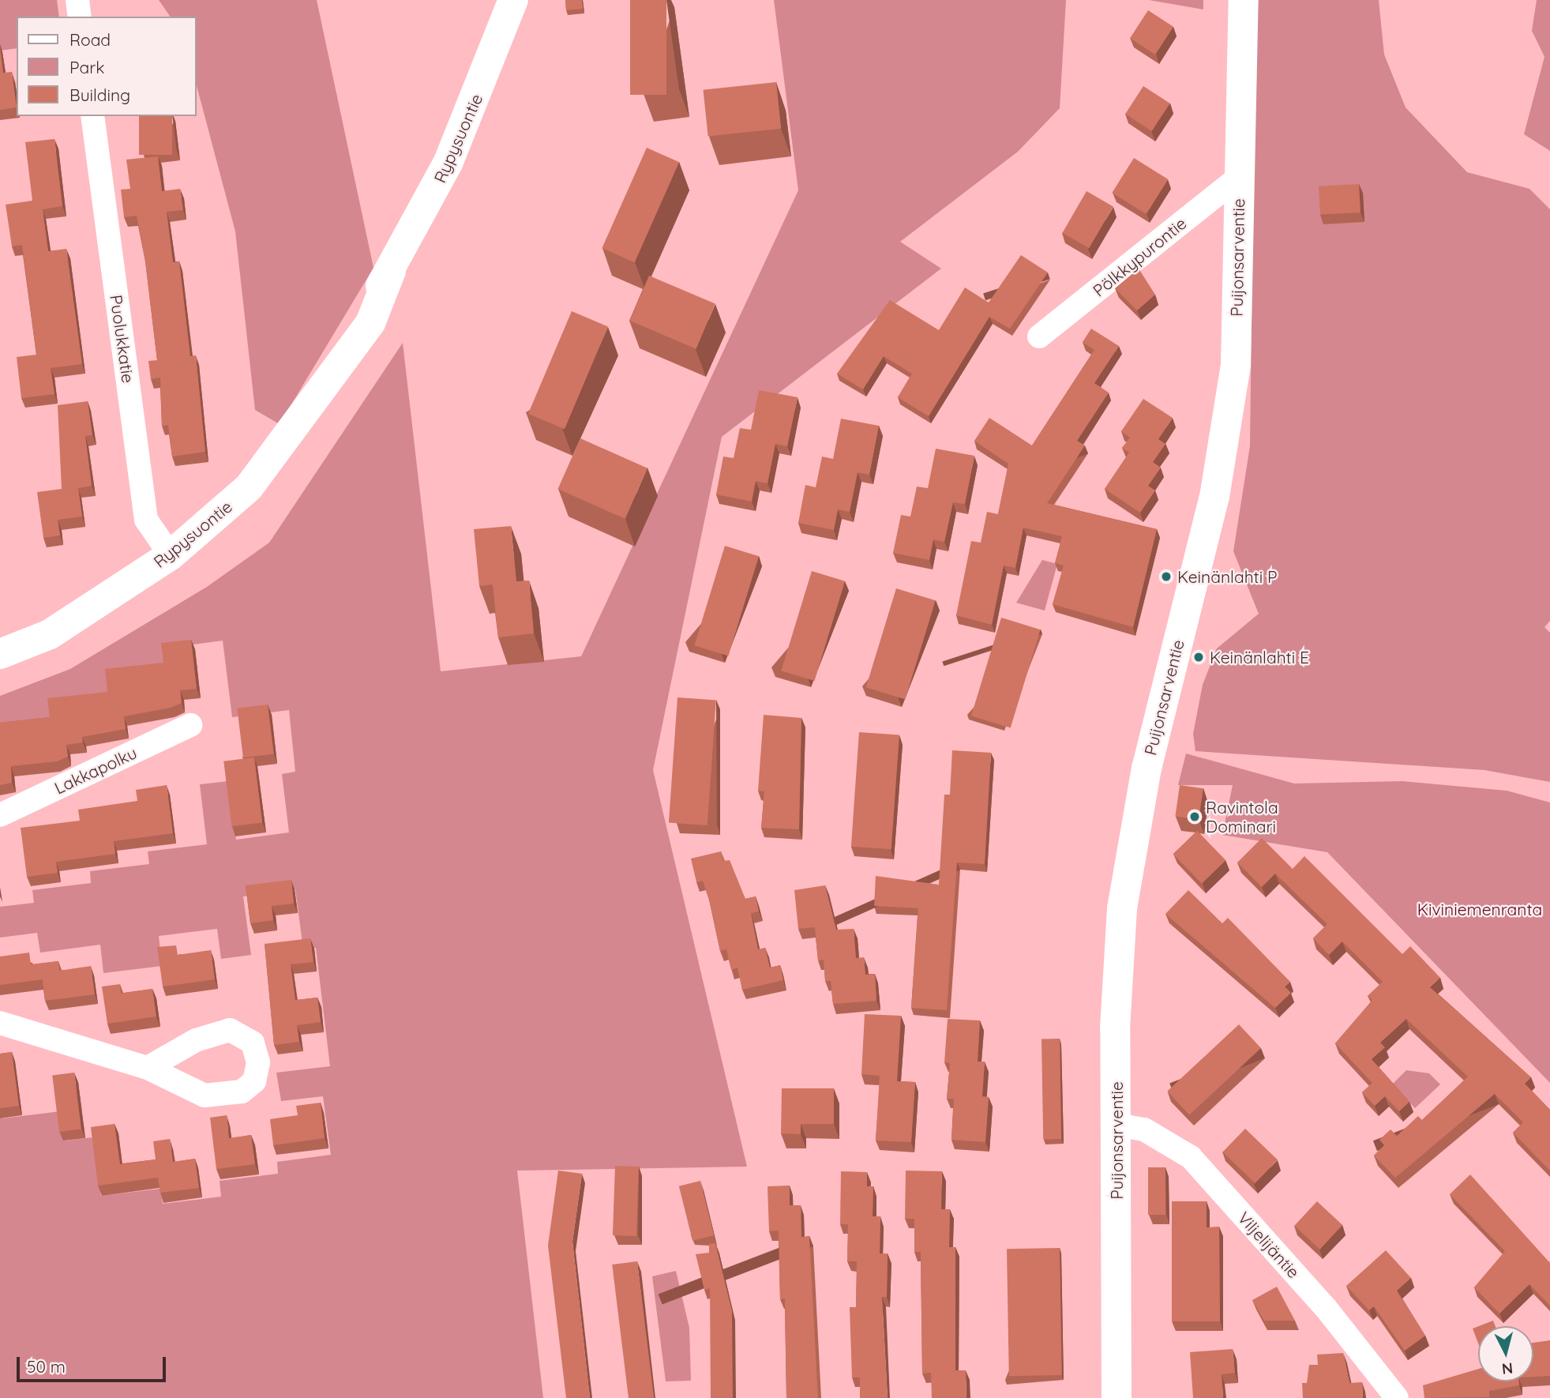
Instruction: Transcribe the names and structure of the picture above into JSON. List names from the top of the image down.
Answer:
{
  "streets": {
    "main road": ["Rypysuontie", "Puijonsarventie"],
    "street": [
      "Pölkkypurontie",
      "Puolukkatie",
      "Lakkapolku",
      "Viljelijäntie"
    ]
  },
  "crossings": [
    ["Rypysuontie", "Puolukkatie"],
    ["Pölkkypurontie", "Puijonsarventie"],
    ["Puijonsarventie", "Viljelijäntie"]
  ],
  "parks": ["Kiviniemenranta"],
  "places": ["Keinänlahti P", "Keinänlahti E", "Ravintola Dominari"],
  "legend": ["Road", "Park", "Building"],
  "scale_bar": "50 m",
  "north": "bottom"
}
